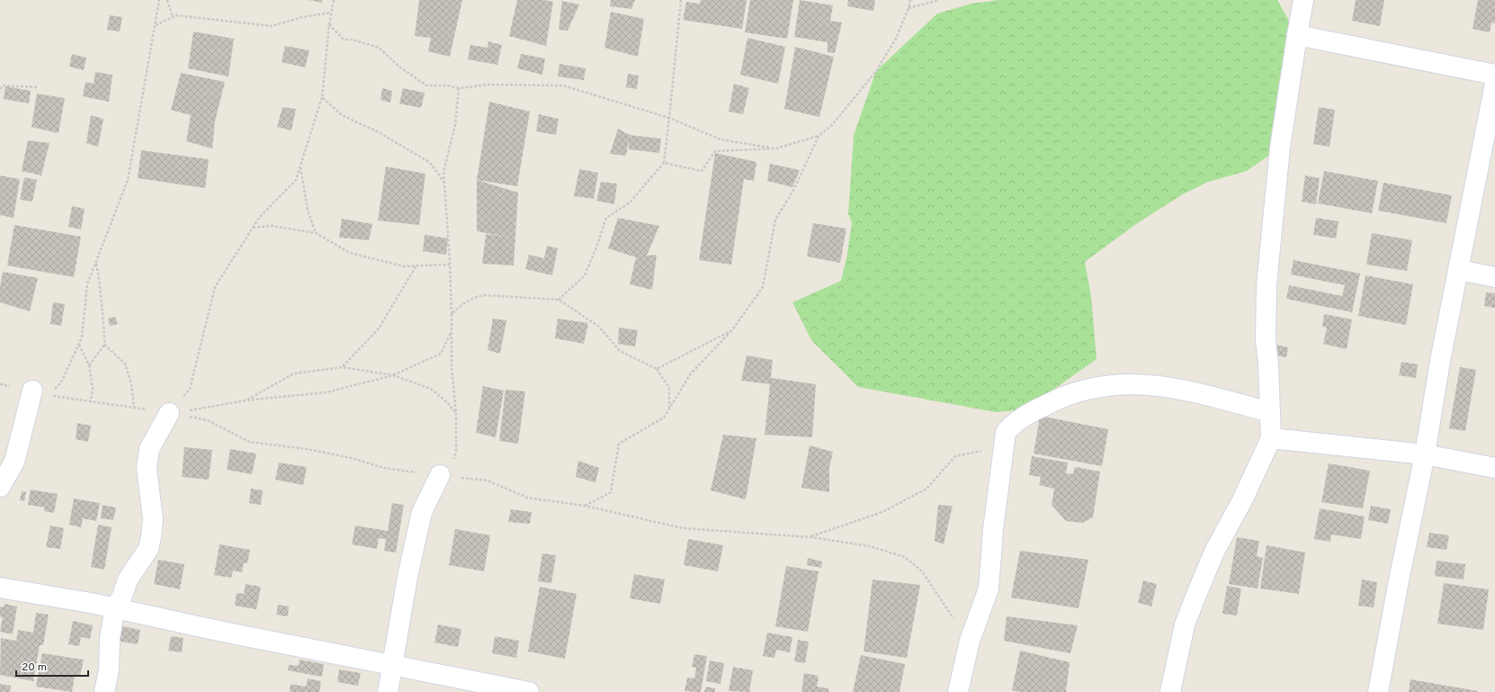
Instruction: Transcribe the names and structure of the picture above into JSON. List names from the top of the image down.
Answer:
{
  "scale_bar": "20 m"
}
